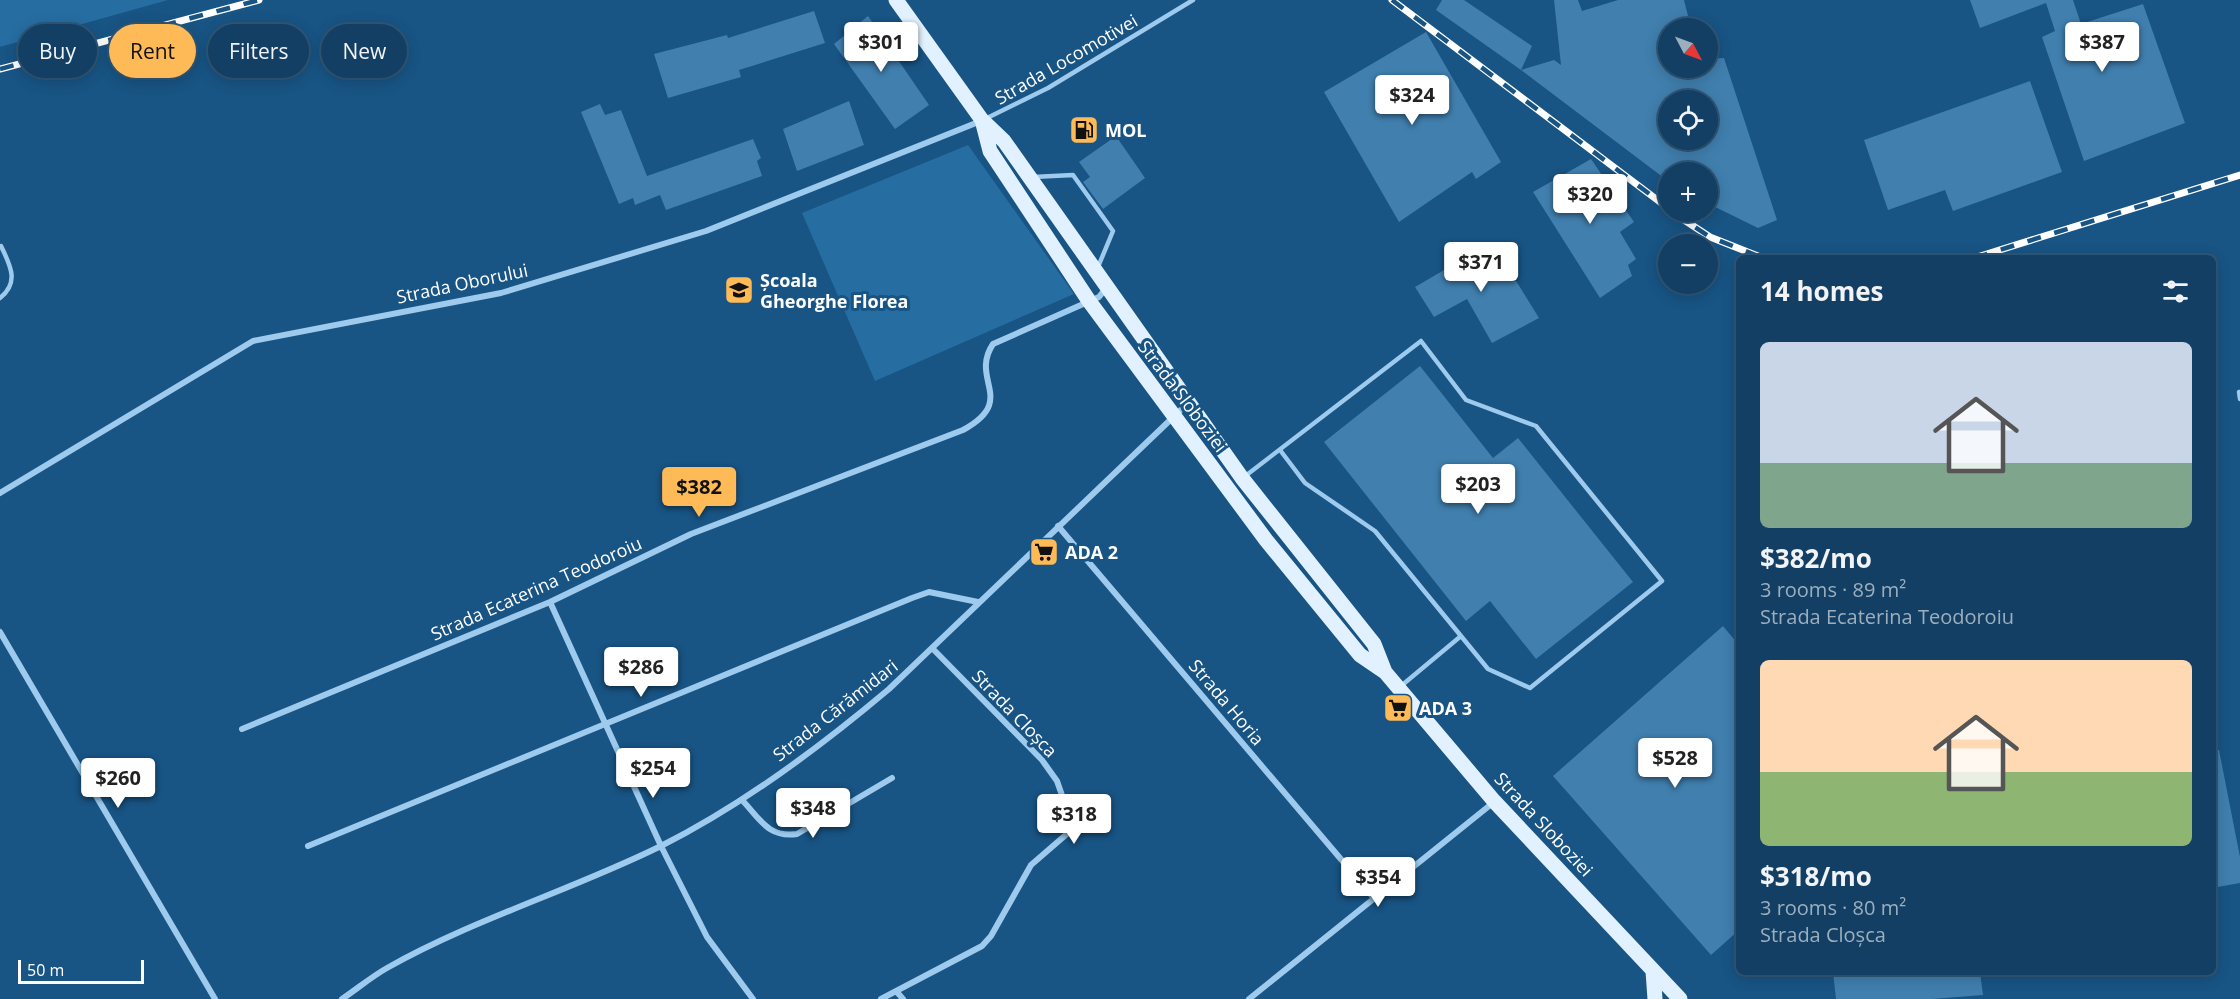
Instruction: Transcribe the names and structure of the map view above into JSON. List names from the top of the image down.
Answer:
{
  "streets": {
    "main road": ["Strada Sloboziei"],
    "street": [
      "Strada Oborului",
      "Strada Ecaterina Teodoroiu",
      "Strada Horia",
      "Strada Cărămidari",
      "Strada Cloșca"
    ],
    "lane": ["Strada Locomotivei"]
  },
  "crossings": [
    ["Strada Locomotivei", "Strada Oborului"],
    ["Strada Locomotivei", "Strada Sloboziei"],
    ["Strada Oborului", "Strada Sloboziei"],
    ["Strada Sloboziei", "Strada Ecaterina Teodoroiu"],
    ["Strada Sloboziei", "Strada Cărămidari"],
    ["Strada Horia", "Strada Cărămidari"],
    ["Strada Cărămidari", "Strada Cloșca"]
  ],
  "places": {
    "fuel station": ["MOL"],
    "school or university": ["Școala Gheorghe Florea"],
    "supermarket": ["ADA 2", "ADA 3"]
  },
  "scale_bar": "50 m",
  "north": "bottom right",
  "page": {
    "map_buttons": ["+", "−"],
    "price": [
      "$301",
      "$387",
      "$324",
      "$320",
      "$371",
      "$203",
      "$382",
      "$286",
      "$528",
      "$254",
      "$260",
      "$348",
      "$318",
      "$354"
    ],
    "chip": [
      "Buy",
      "Rent",
      "Filters",
      "New"
    ],
    "heading": "14 homes",
    "list": [
      {
        "name": "$382/mo",
        "note": "3 rooms · 89 m² · Strada Ecaterina Teodoroiu"
      },
      {
        "name": "$318/mo",
        "note": "3 rooms · 80 m² · Strada Cloșca"
      }
    ],
    "scale": "50 m"
  }
}
